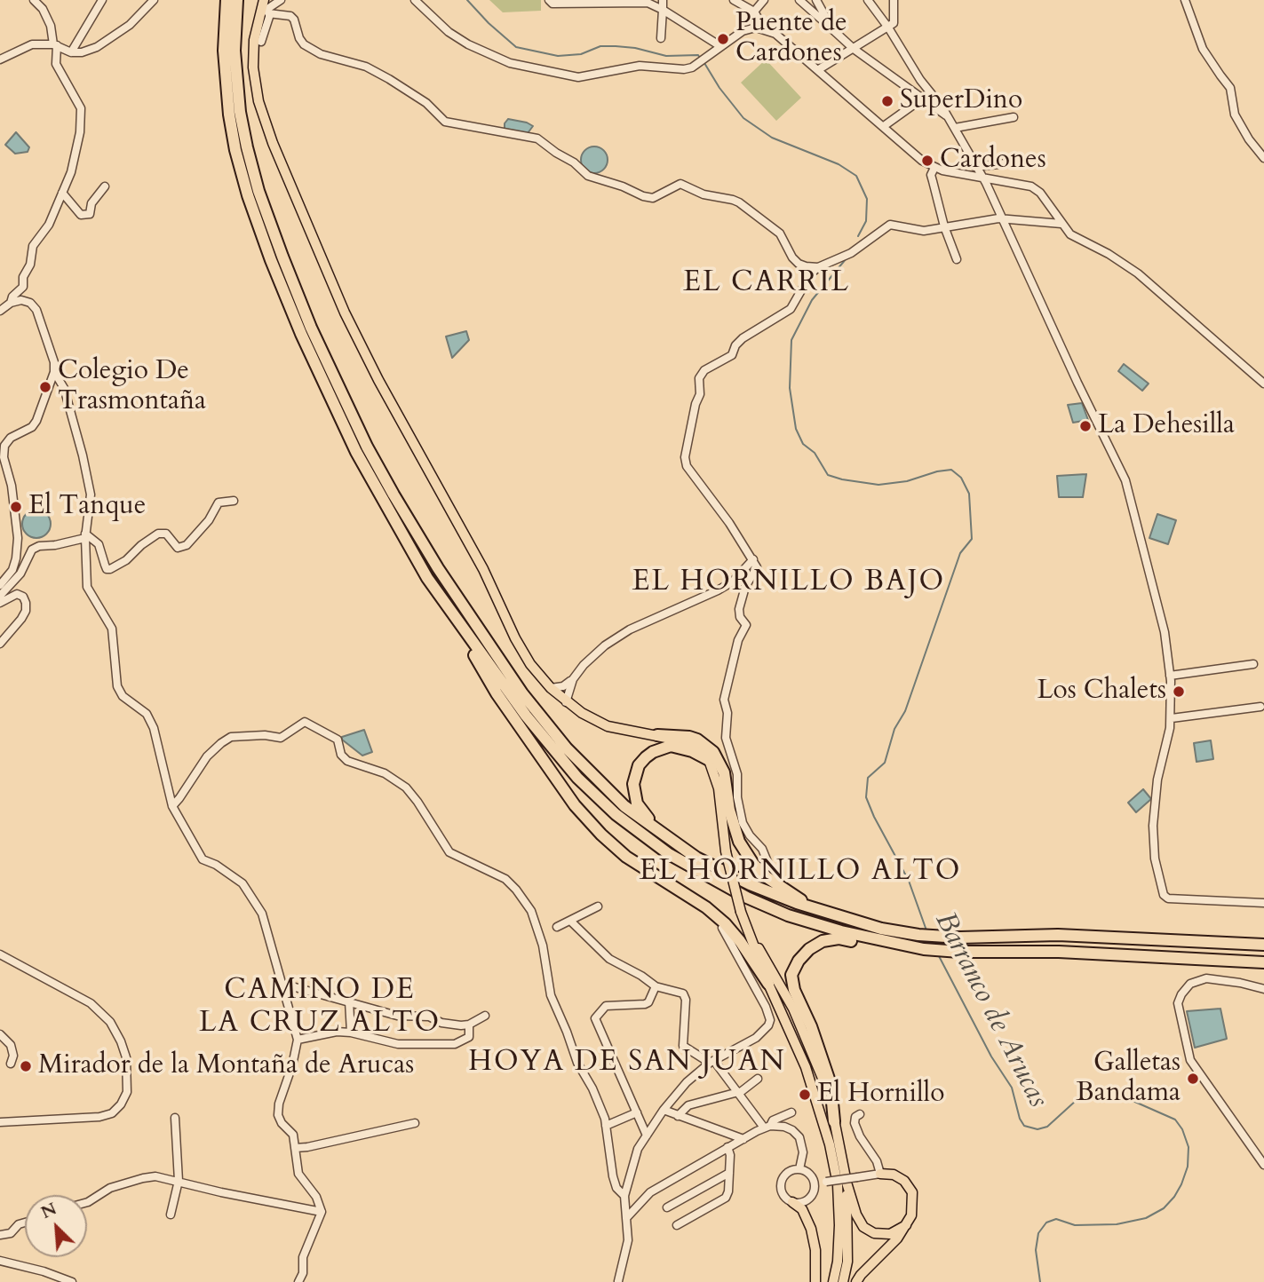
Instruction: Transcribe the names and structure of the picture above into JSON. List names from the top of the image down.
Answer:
{
  "districts": [
    "EL CARRIL",
    "EL HORNILLO BAJO",
    "EL HORNILLO ALTO",
    "CAMINO DE LA CRUZ ALTO",
    "HOYA DE SAN JUAN"
  ],
  "water": ["Barranco de Arucas"],
  "places": [
    "Puente de Cardones",
    "SuperDino",
    "Cardones",
    "Colegio De Trasmontaña",
    "La Dehesilla",
    "El Tanque",
    "Los Chalets",
    "Mirador de la Montaña de Arucas",
    "Galletas Bandama",
    "El Hornillo"
  ],
  "north": "top left"
}
